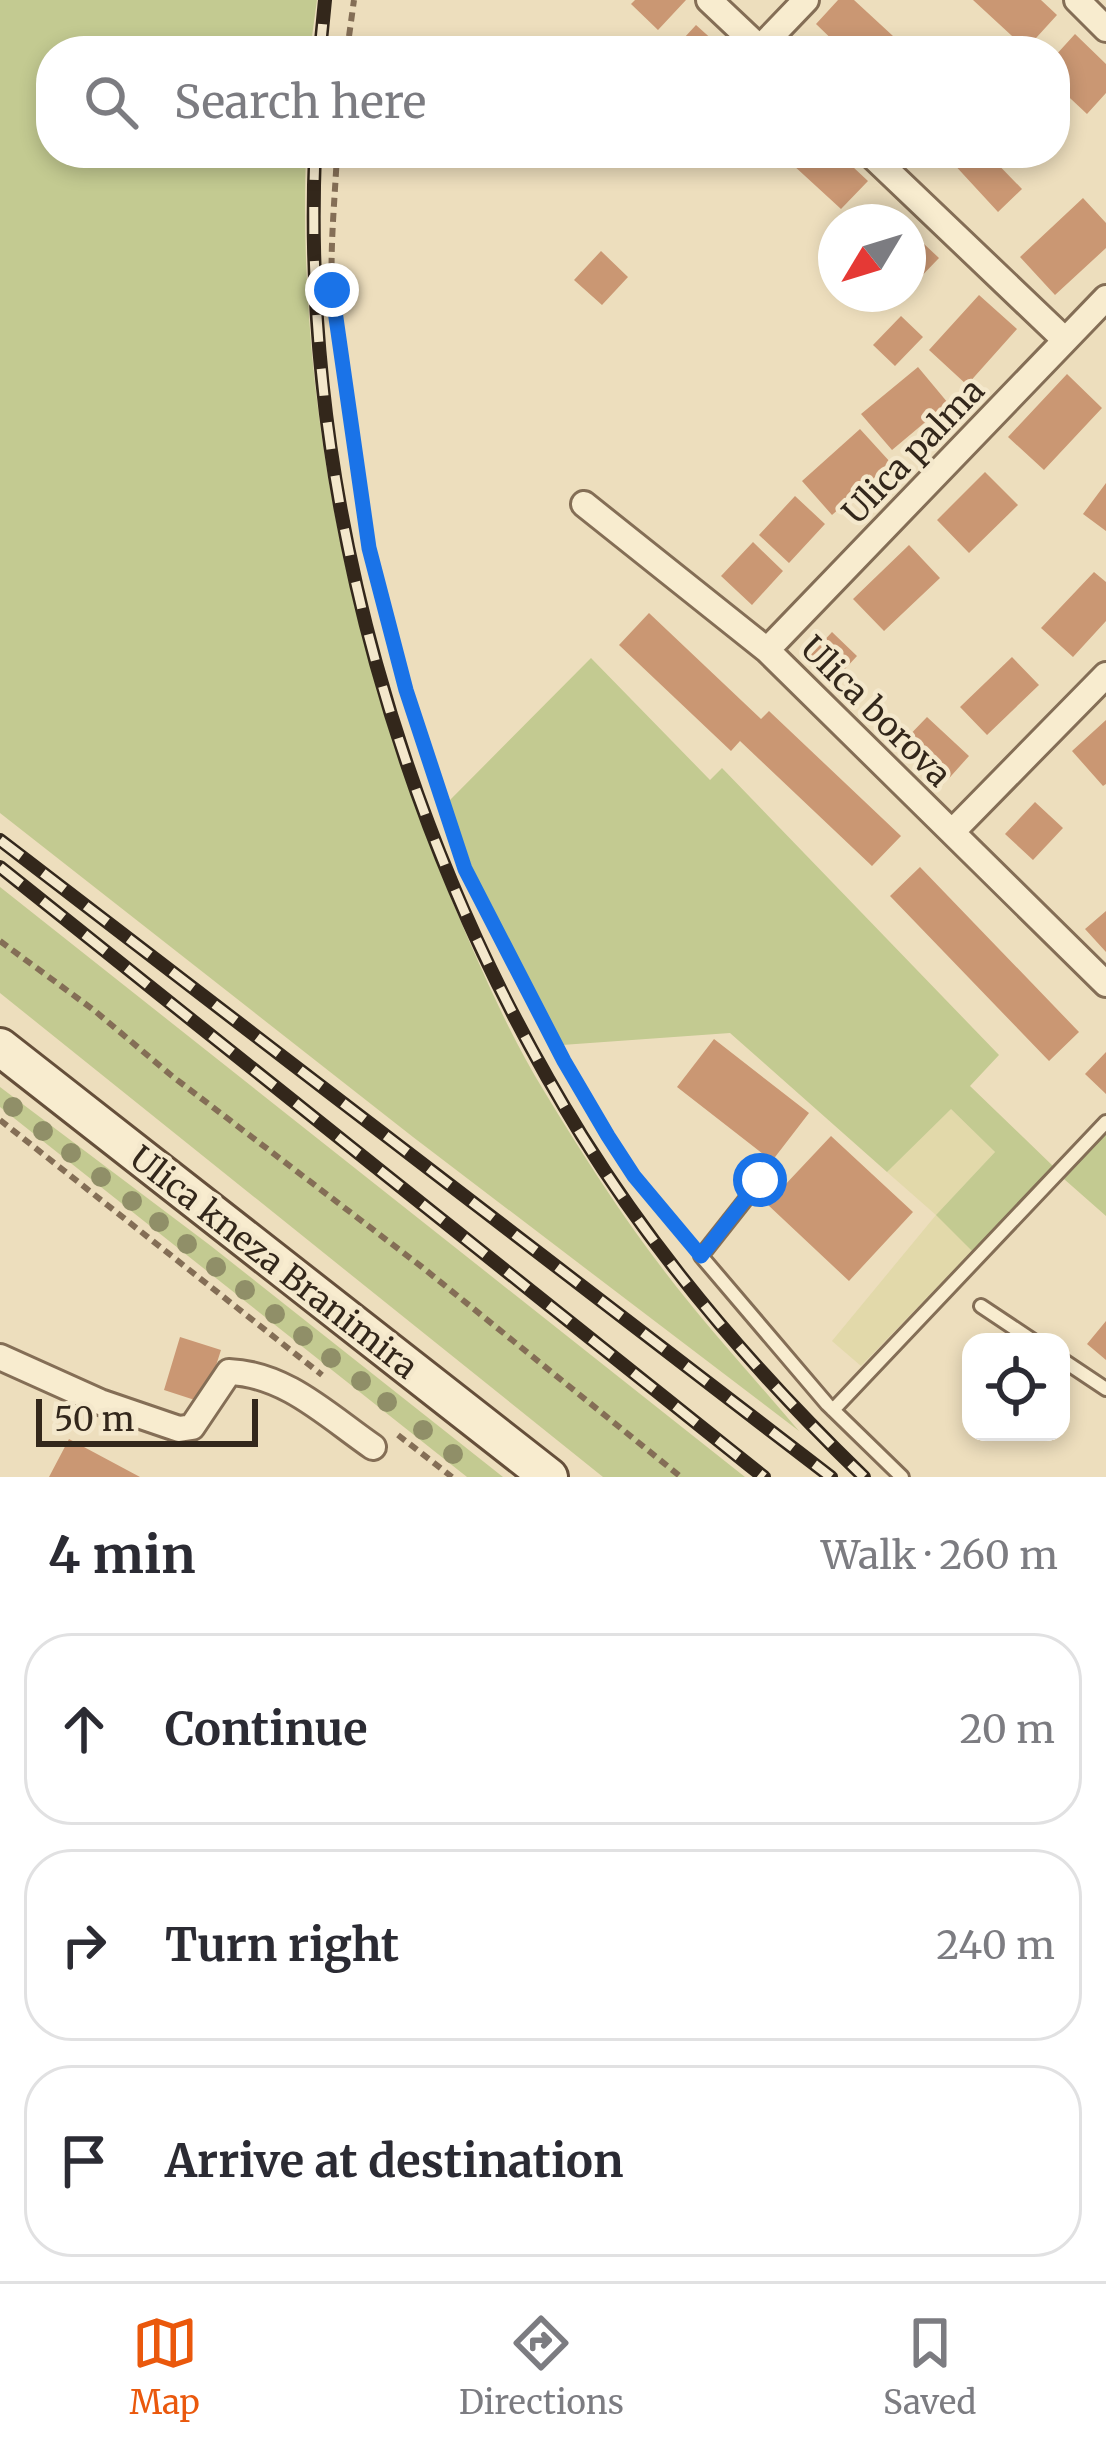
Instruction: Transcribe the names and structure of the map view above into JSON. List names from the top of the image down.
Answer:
{
  "streets": {
    "main road": ["Ulica kneza Branimira"],
    "street": ["Ulica palma", "Ulica borova"]
  },
  "crossings": [
    ["Ulica palma", "Ulica borova"]
  ],
  "scale_bar": "50 m",
  "north": "bottom left",
  "page": {
    "search": "Search here",
    "scale": "50 m",
    "heading": ["4 min", "Walk · 260 m"],
    "list": [
      ["Continue", "20 m"],
      ["Turn right", "240 m"],
      "Arrive at destination"
    ],
    "nav": ["Map", "Directions", "Saved"]
  }
}
